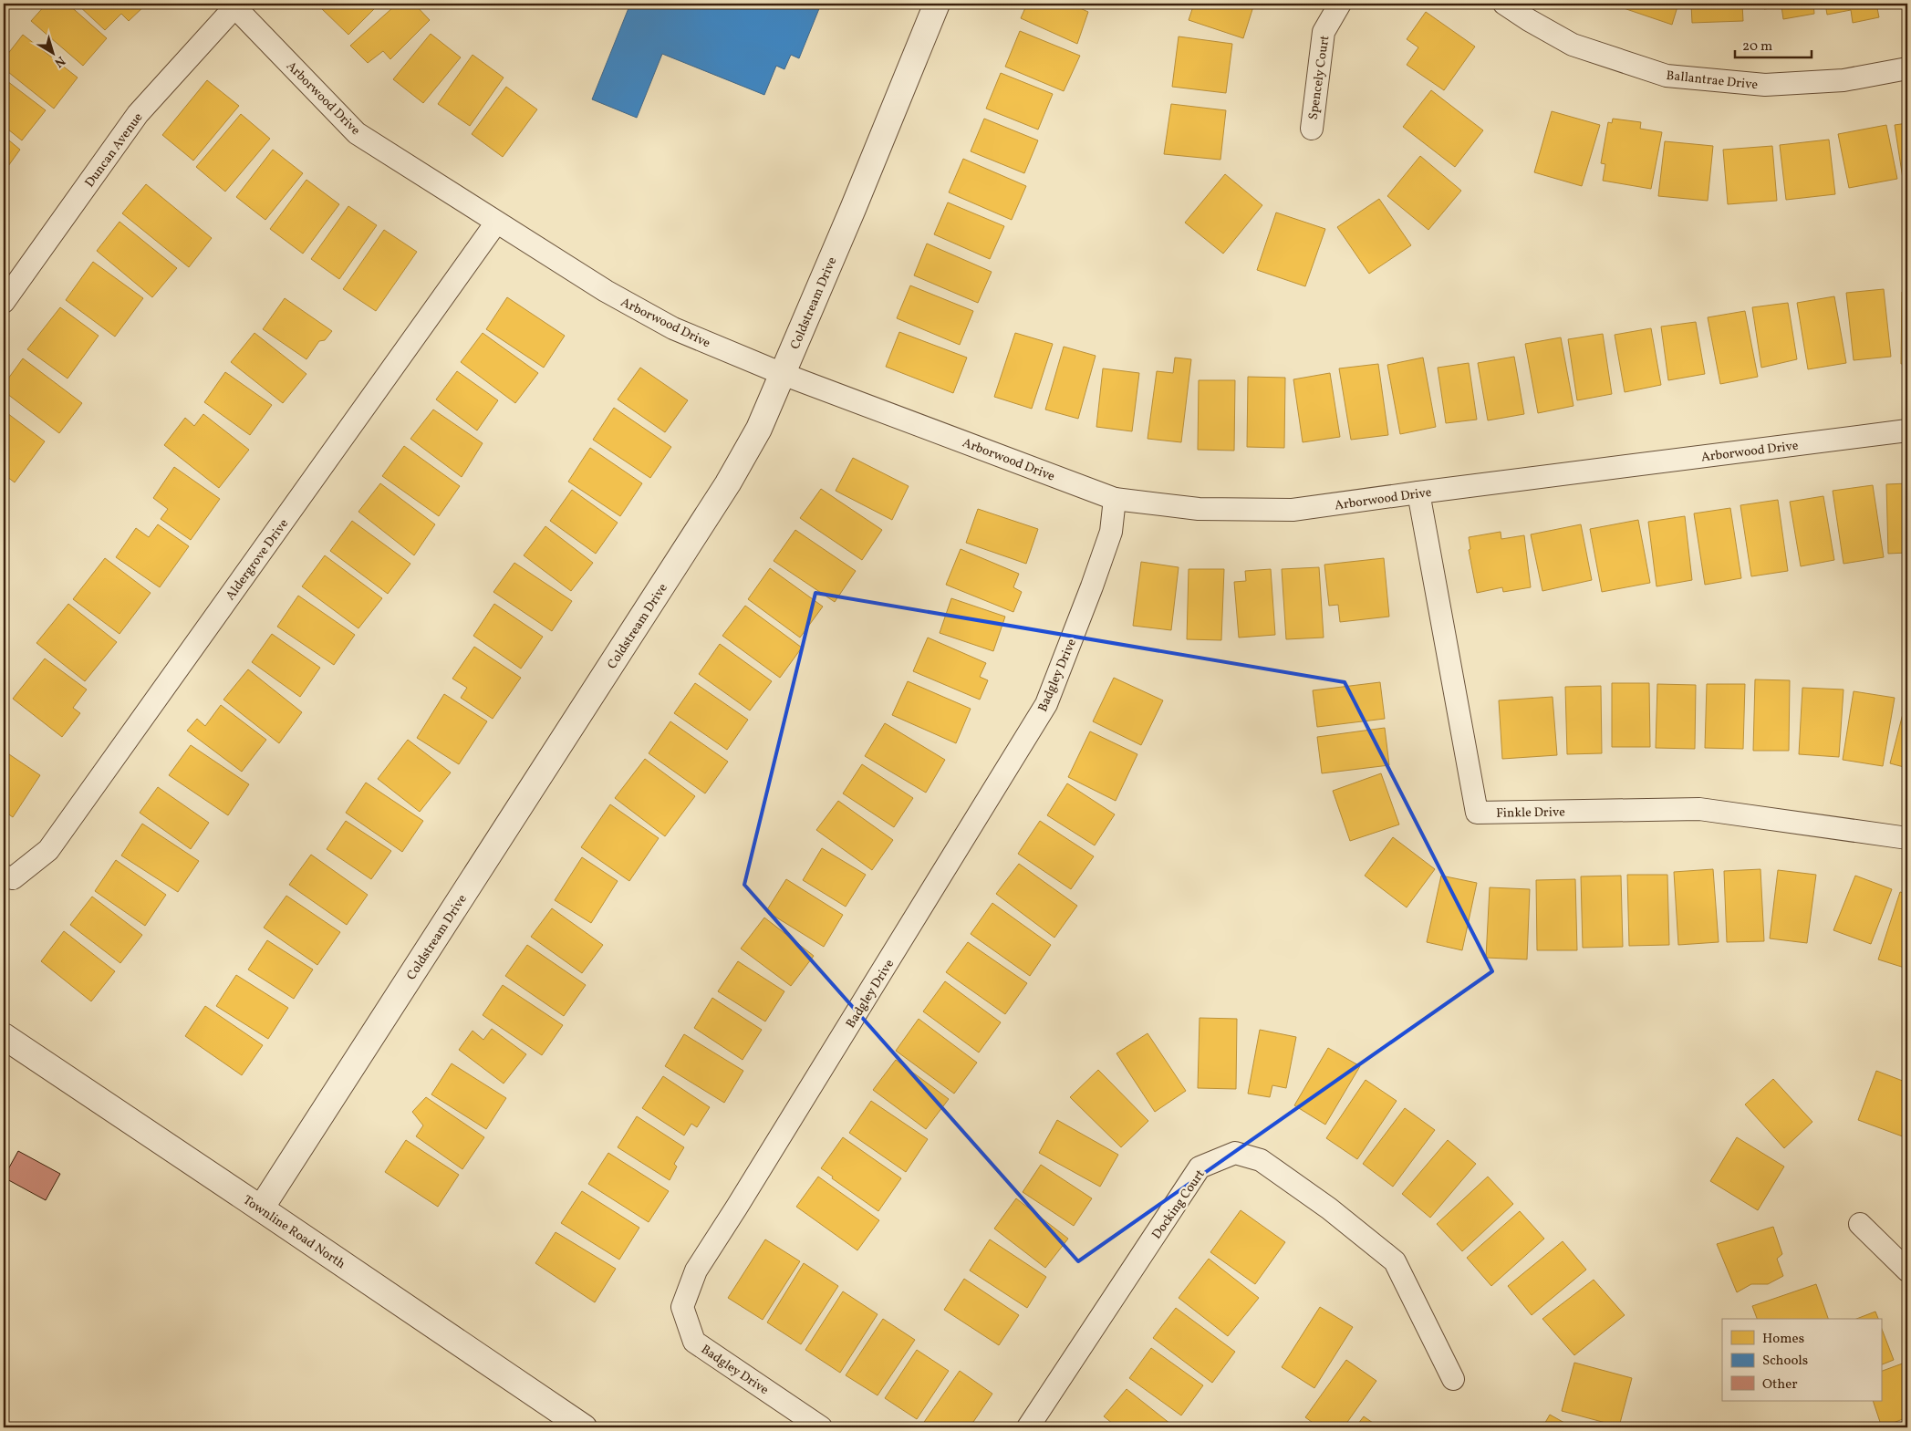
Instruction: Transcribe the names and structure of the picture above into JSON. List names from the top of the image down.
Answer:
{
  "streets": {
    "street": [
      "Spencely Court",
      "Ballantrae Drive",
      "Arborwood Drive",
      "Duncan Avenue",
      "Coldstream Drive",
      "Aldergrove Drive",
      "Badgley Drive",
      "Finkle Drive",
      "Docking Court",
      "Townline Road North"
    ]
  },
  "crossings": [
    ["Arborwood Drive", "Duncan Avenue"],
    ["Arborwood Drive", "Coldstream Drive"],
    ["Arborwood Drive", "Aldergrove Drive"],
    ["Arborwood Drive", "Badgley Drive"],
    ["Arborwood Drive", "Finkle Drive"],
    ["Coldstream Drive", "Townline Road North"]
  ],
  "legend": ["Homes", "Schools", "Other"],
  "scale_bar": "20 m",
  "north": "bottom right"
}
